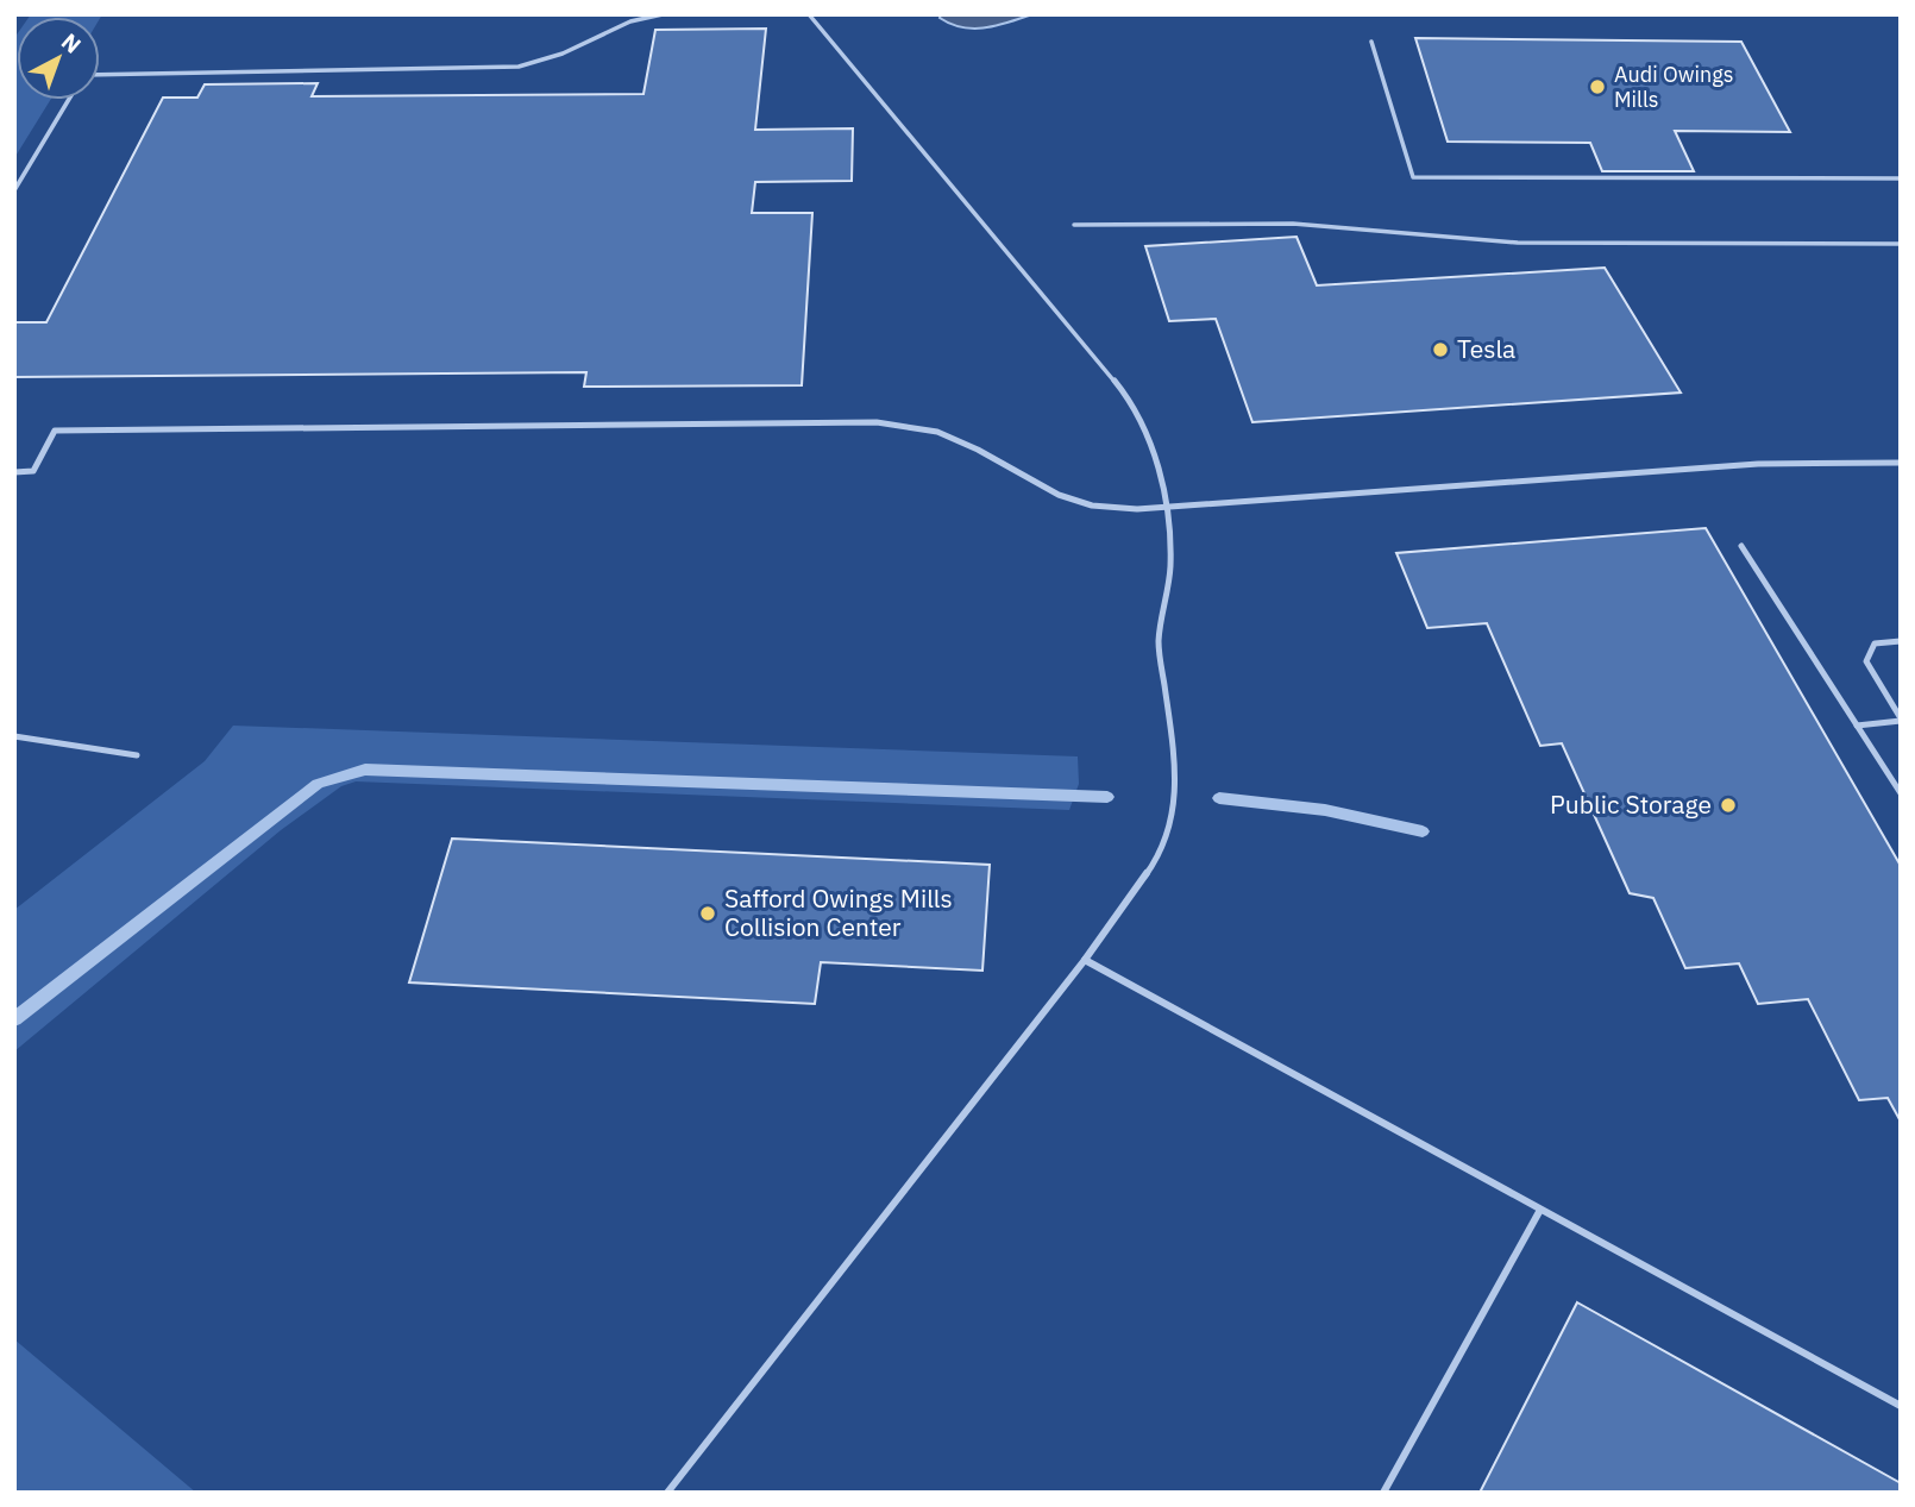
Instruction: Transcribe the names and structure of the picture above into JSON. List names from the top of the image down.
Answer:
{
  "places": [
    "Audi Owings Mills",
    "Tesla",
    "Public Storage",
    "Safford Owings Mills Collision Center"
  ],
  "north": "top right"
}
